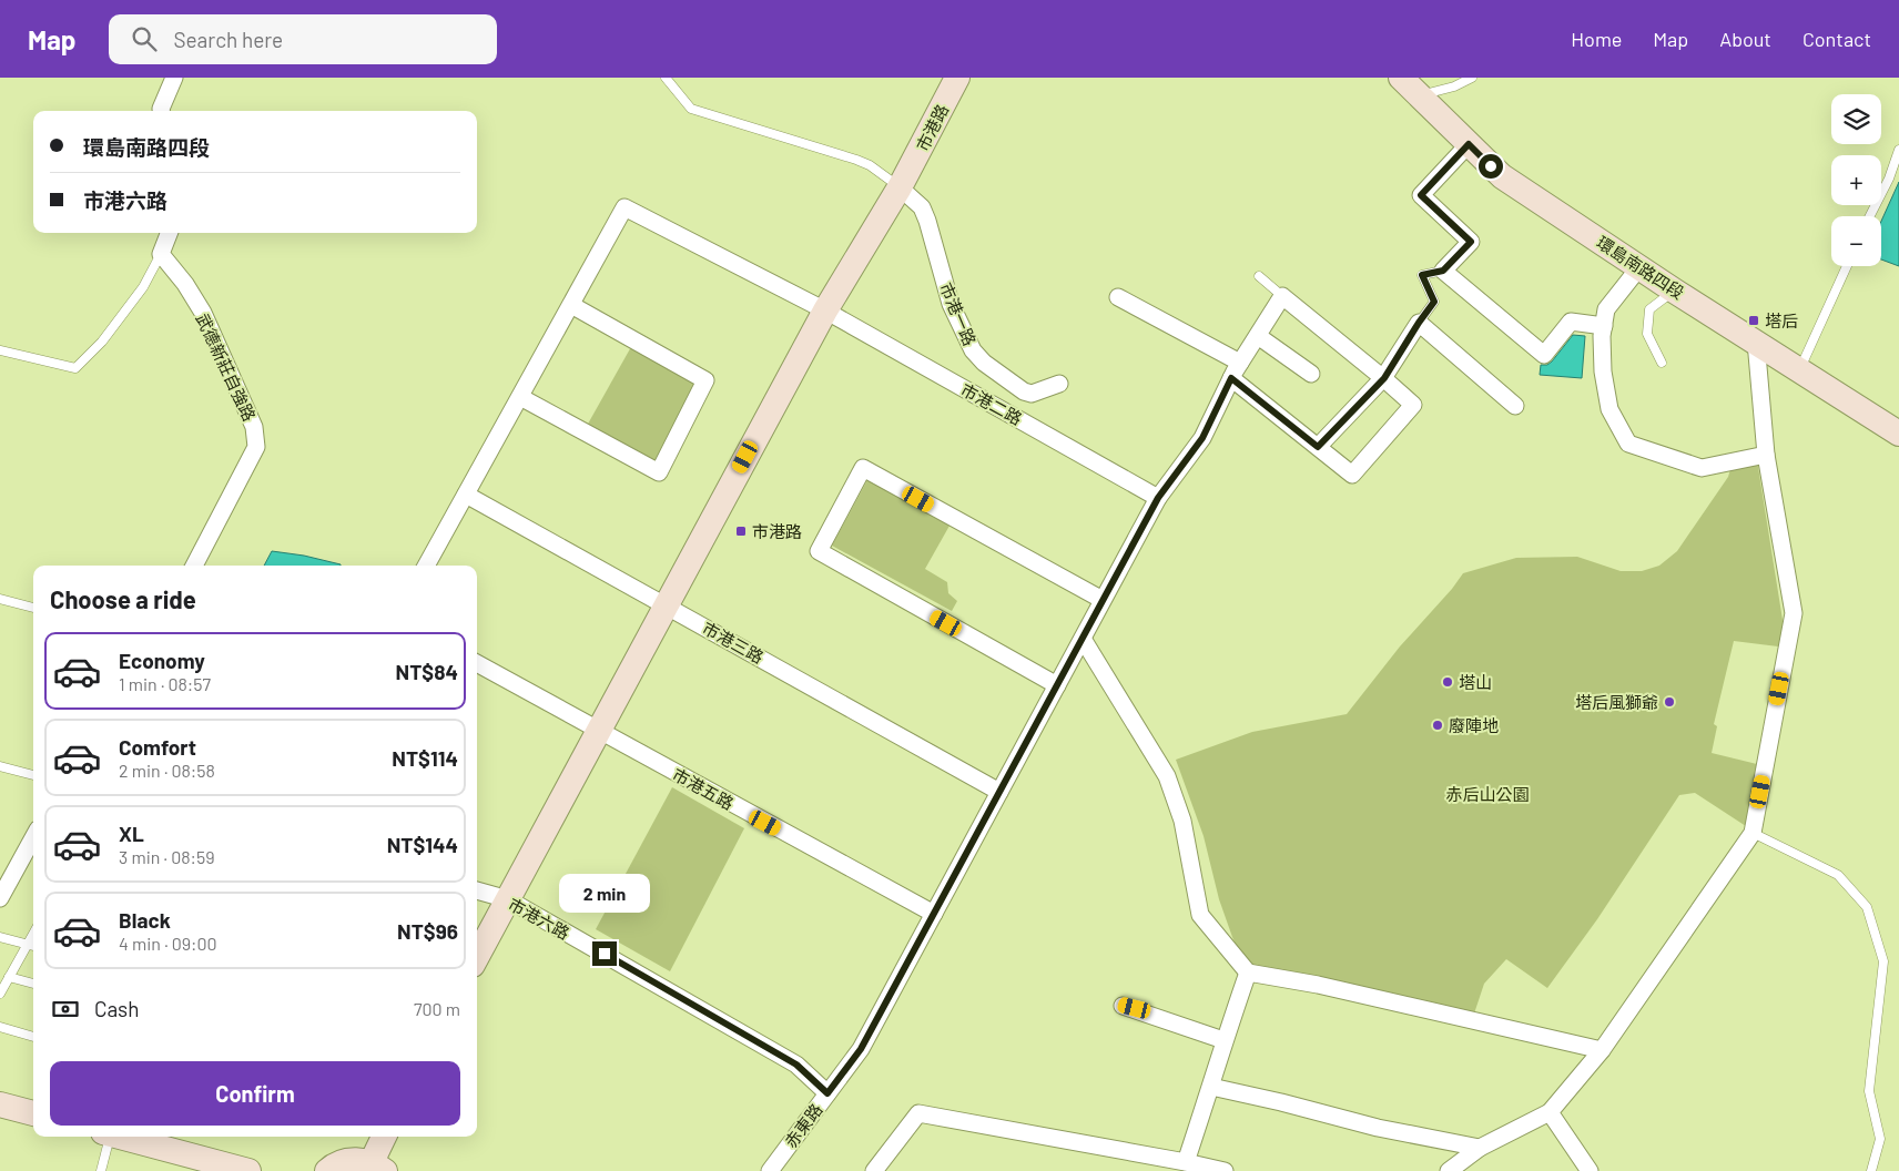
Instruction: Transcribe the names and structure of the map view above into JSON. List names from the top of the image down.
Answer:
{
  "streets": {
    "street": [
      "市港路",
      "環島南路四段",
      "市港一路",
      "武德新莊自強路",
      "市港二路",
      "市港三路",
      "市港五路",
      "市港六路",
      "赤東路"
    ]
  },
  "crossings": [
    ["市港路", "市港一路"],
    ["市港路", "市港二路"],
    ["市港路", "市港三路"],
    ["市港路", "市港五路"],
    ["市港路", "市港六路"],
    ["市港二路", "赤東路"],
    ["市港三路", "赤東路"],
    ["市港五路", "赤東路"],
    ["市港六路", "赤東路"]
  ],
  "parks": ["赤后山公園"],
  "places": {
    "transit": ["塔后", "市港路"],
    "other": ["塔山", "塔后風獅爺", "廢陣地"]
  },
  "page": {
    "header": "Map",
    "search": "Search here",
    "nav": [
      "Home",
      "Map",
      "About",
      "Contact"
    ],
    "map_buttons": ["+", "−"],
    "banner": ["環島南路四段", "市港六路"],
    "heading": "Choose a ride",
    "list": [
      {
        "name": "Economy",
        "note": "1 min · 08:57",
        "value": "NT$84"
      },
      {
        "name": "Comfort",
        "note": "2 min · 08:58",
        "value": "NT$114"
      },
      {
        "name": "XL",
        "note": "3 min · 08:59",
        "value": "NT$144"
      },
      {
        "name": "Black",
        "note": "4 min · 09:00",
        "value": "NT$96"
      }
    ],
    "bubble": "2 min",
    "pay": ["Cash", "700 m"],
    "buttons": "Confirm"
  }
}
